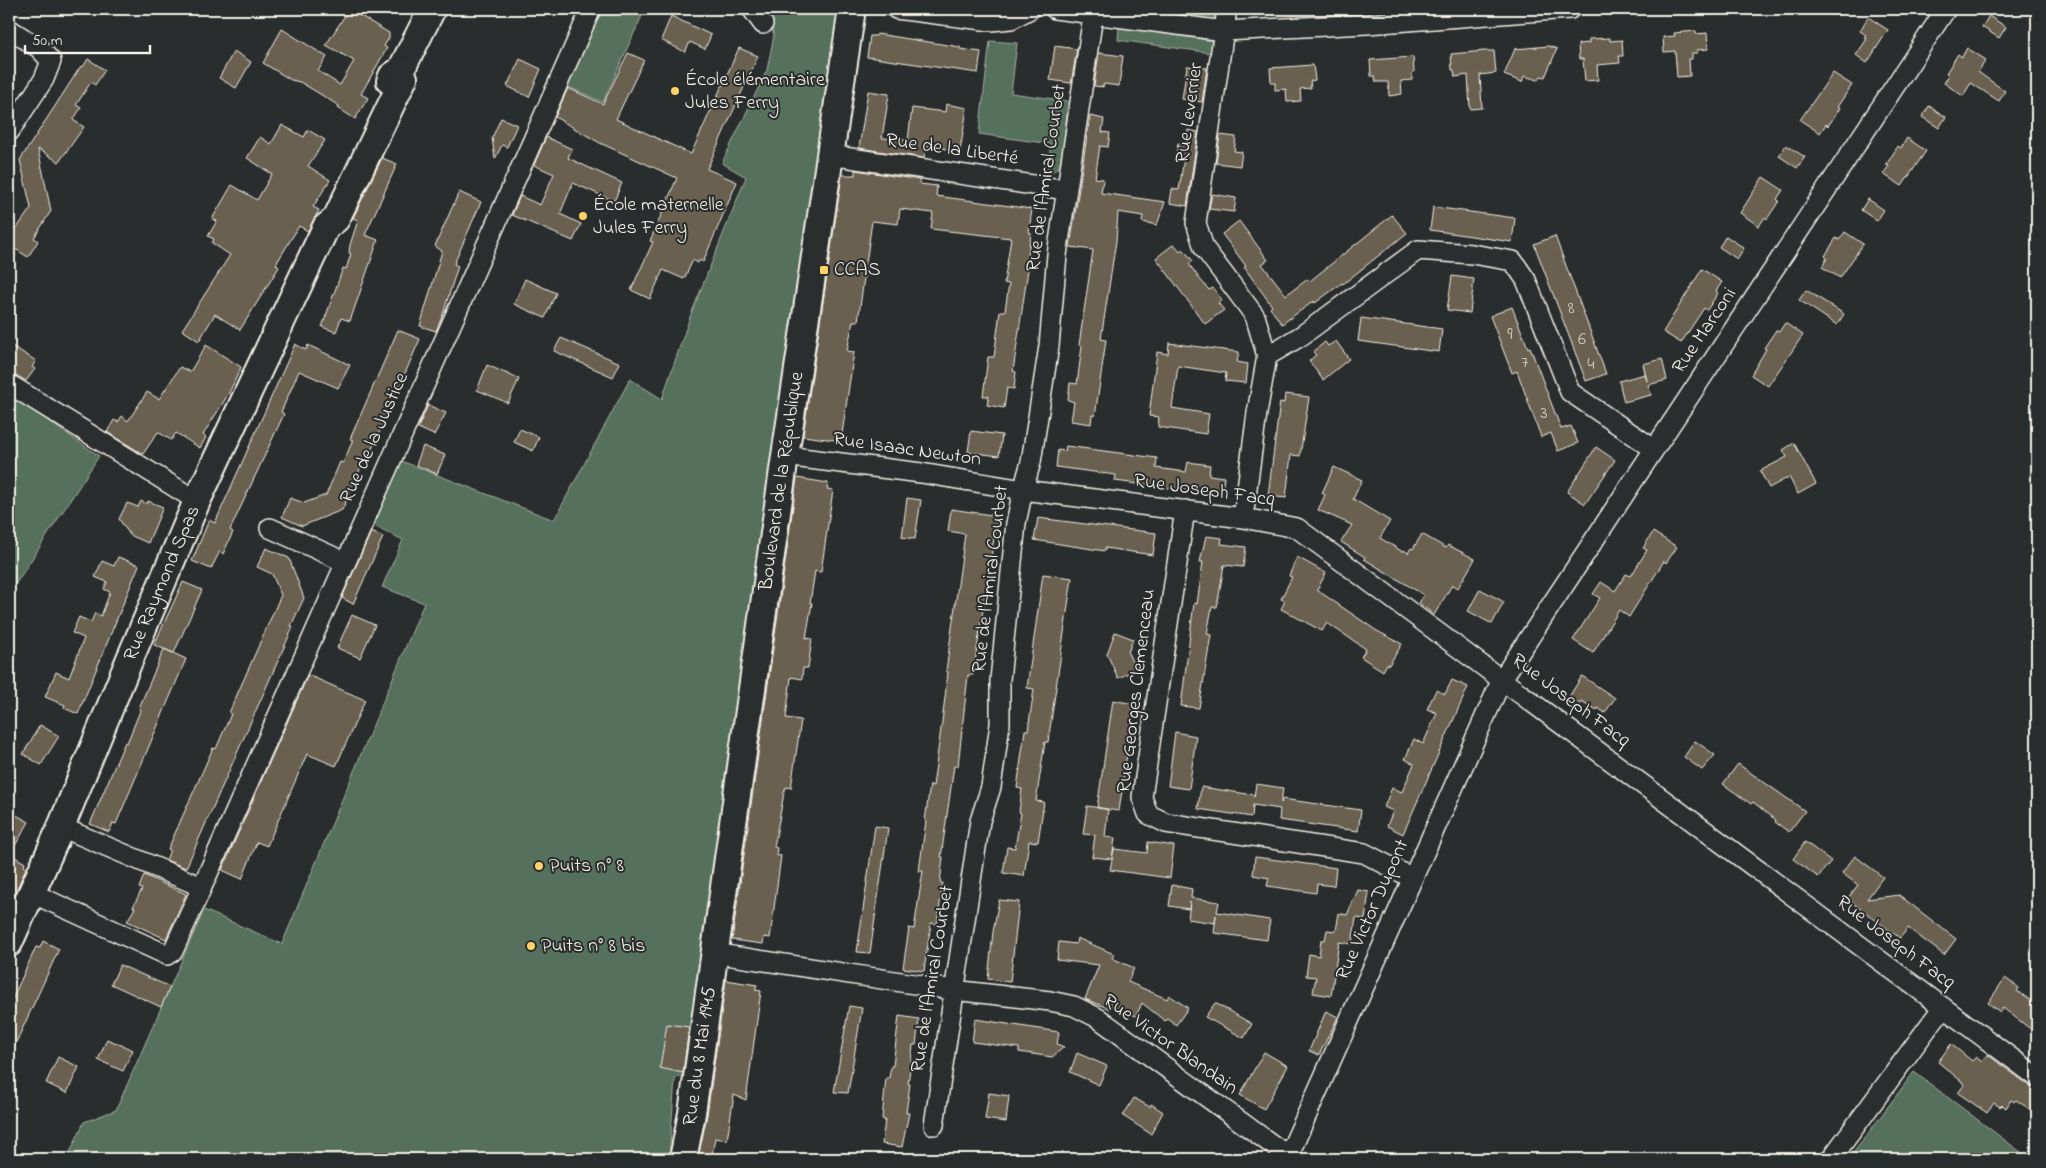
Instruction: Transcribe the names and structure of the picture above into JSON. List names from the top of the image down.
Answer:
{
  "streets": {
    "street": [
      "Rue Leverrier",
      "Rue de la Liberté",
      "Rue de l'Amiral Courbet",
      "Rue Marconi",
      "Rue de la Justice",
      "Rue Isaac Newton",
      "Boulevard de la République",
      "Rue Joseph Facq",
      "Rue Raymond Spas",
      "Rue Georges Clemenceau",
      "Rue Victor Dupont",
      "Rue Victor Blandain",
      "Rue du 8 Mai 1945"
    ]
  },
  "crossings": [
    ["Rue de la Liberté", "Rue de l'Amiral Courbet"],
    ["Rue de la Liberté", "Boulevard de la République"],
    ["Rue de l'Amiral Courbet", "Rue Isaac Newton"],
    ["Rue de l'Amiral Courbet", "Rue Joseph Facq"],
    ["Rue de l'Amiral Courbet", "Rue Victor Blandain"],
    ["Rue Marconi", "Rue Joseph Facq"],
    ["Rue Marconi", "Rue Victor Dupont"],
    ["Rue de la Justice", "Rue Raymond Spas"],
    ["Rue Isaac Newton", "Boulevard de la République"],
    ["Rue Isaac Newton", "Rue Joseph Facq"],
    ["Boulevard de la République", "Rue Victor Blandain"],
    ["Boulevard de la République", "Rue du 8 Mai 1945"],
    ["Rue Joseph Facq", "Rue Georges Clemenceau"],
    ["Rue Joseph Facq", "Rue Victor Dupont"],
    ["Rue Georges Clemenceau", "Rue Victor Dupont"],
    ["Rue Victor Dupont", "Rue Victor Blandain"],
    ["Rue Victor Blandain", "Rue du 8 Mai 1945"]
  ],
  "places": {
    "other": [
      "École élémentaire Jules Ferry",
      "École maternelle Jules Ferry",
      "Puits n° 8",
      "Puits n° 8 bis"
    ],
    "transit": ["CCAS"]
  },
  "house_numbers": [
    "8",
    "9",
    "6",
    "7",
    "4",
    "3"
  ],
  "scale_bar": "50 m"
}
